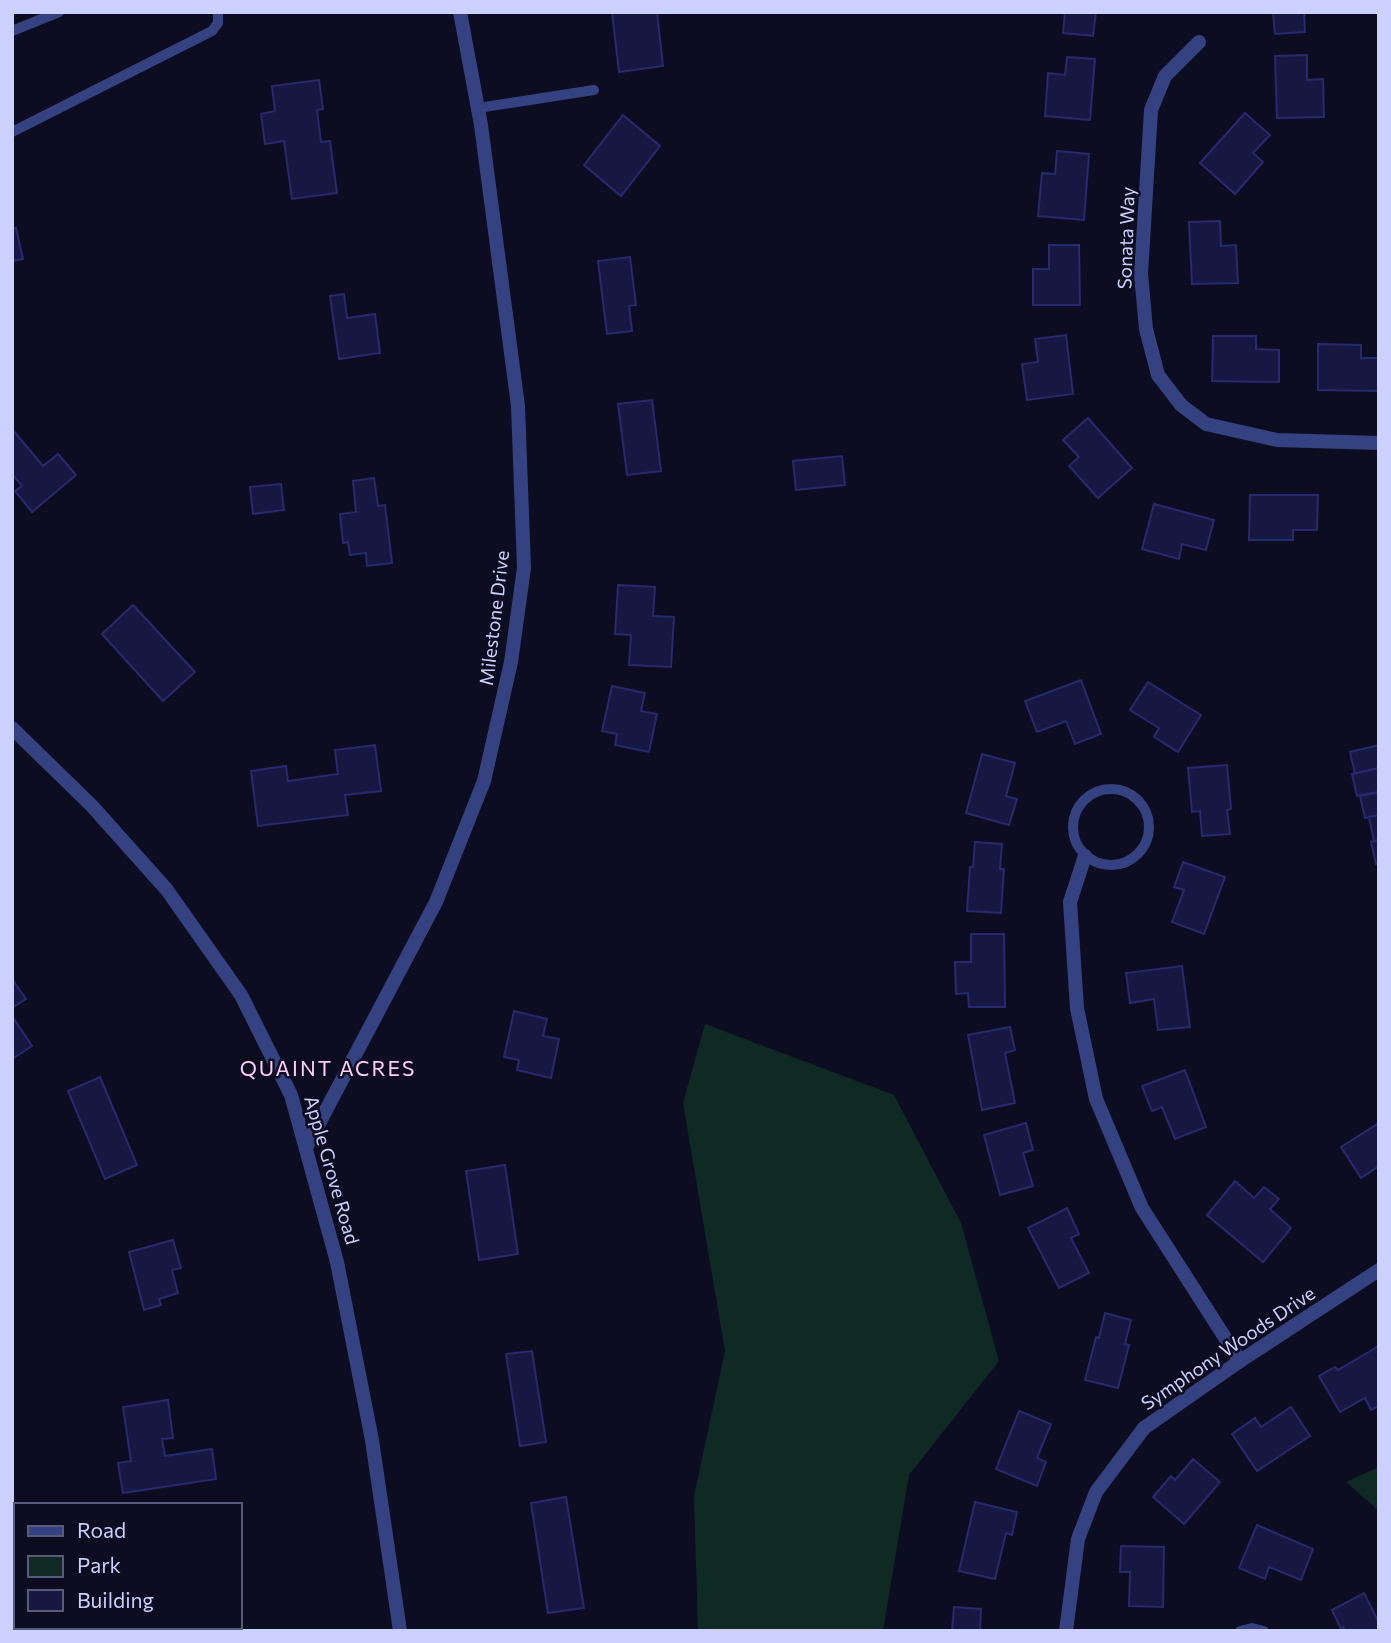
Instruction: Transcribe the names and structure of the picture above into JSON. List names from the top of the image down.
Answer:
{
  "streets": {
    "street": [
      "Sonata Way",
      "Milestone Drive",
      "Apple Grove Road",
      "Symphony Woods Drive"
    ]
  },
  "crossings": [
    ["Milestone Drive", "Apple Grove Road"]
  ],
  "districts": ["QUAINT ACRES"],
  "legend": ["Road", "Park", "Building"]
}
